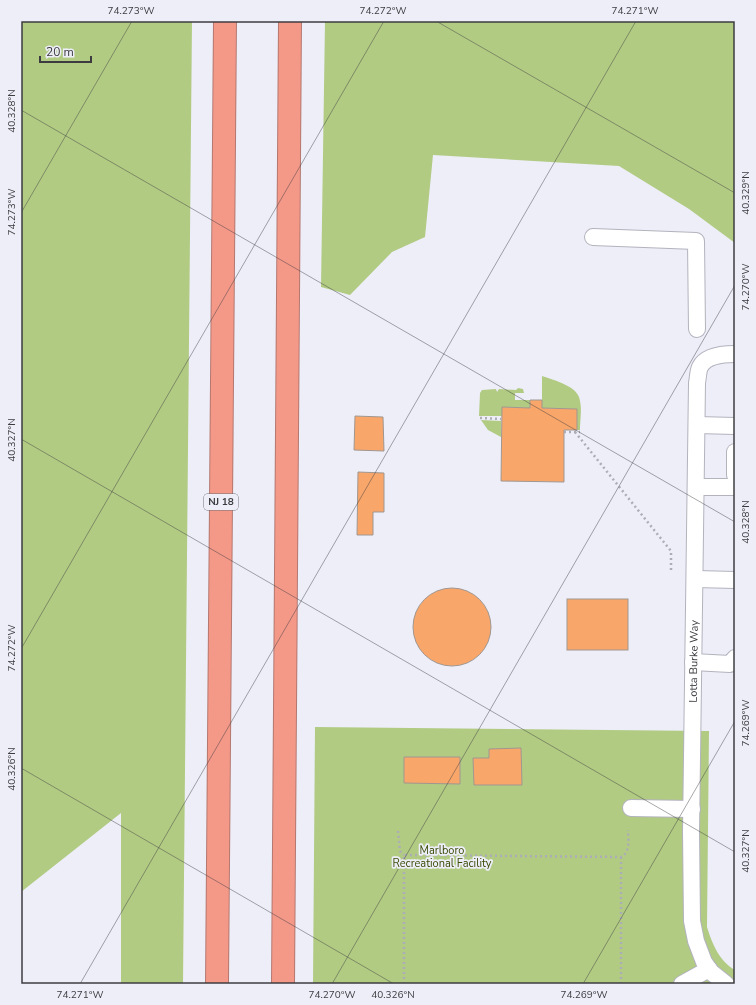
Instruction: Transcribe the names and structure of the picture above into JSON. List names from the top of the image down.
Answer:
{
  "streets": {
    "highway": ["NJ 18"],
    "lane": ["Lotta Burke Way"]
  },
  "parks": ["Marlboro Recreational Facility"],
  "scale_bar": "20 m",
  "coordinates": [
    "74.273°W",
    "74.272°W",
    "74.271°W",
    "40.328°N",
    "40.329°N",
    "74.270°W",
    "40.327°N",
    "74.269°W",
    "40.326°N"
  ]
}
